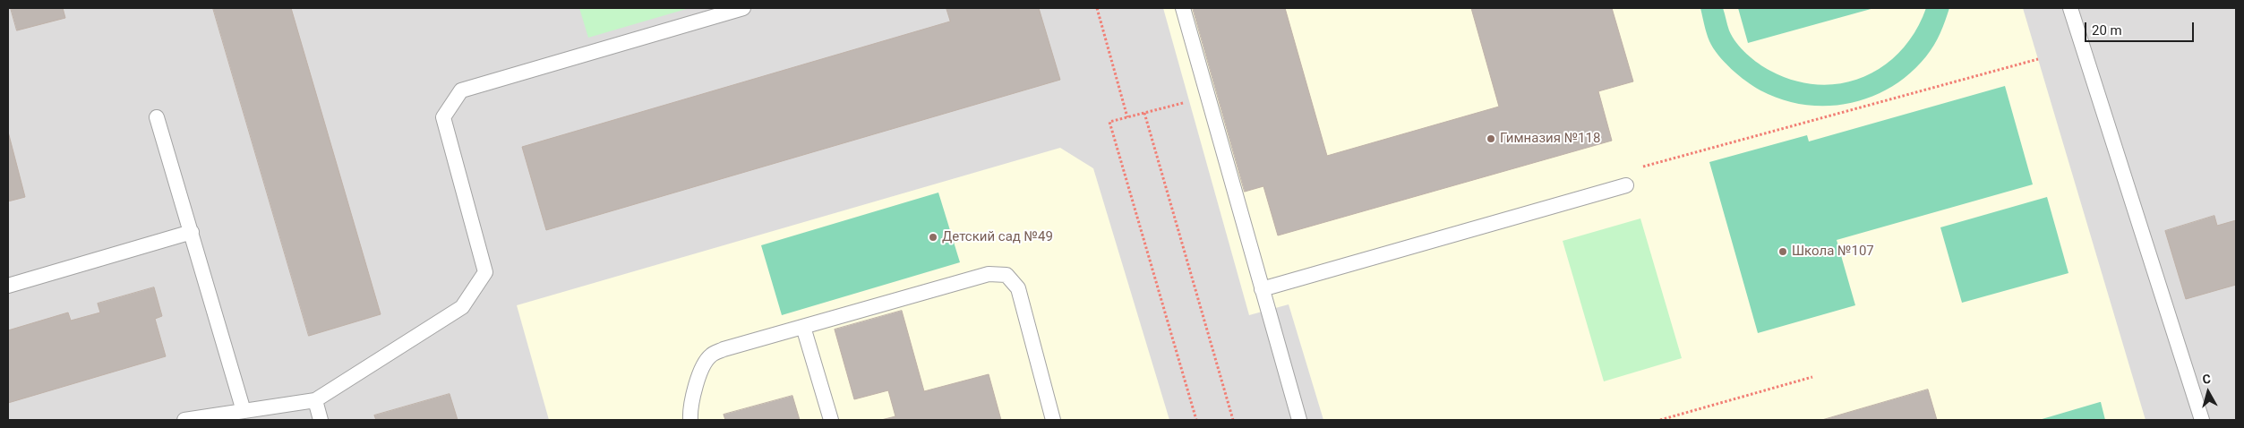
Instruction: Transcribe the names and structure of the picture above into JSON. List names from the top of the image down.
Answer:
{
  "places": ["Гимназия №118", "Детский сад №49", "Школа №107"],
  "scale_bar": "20 m",
  "north": "top"
}
